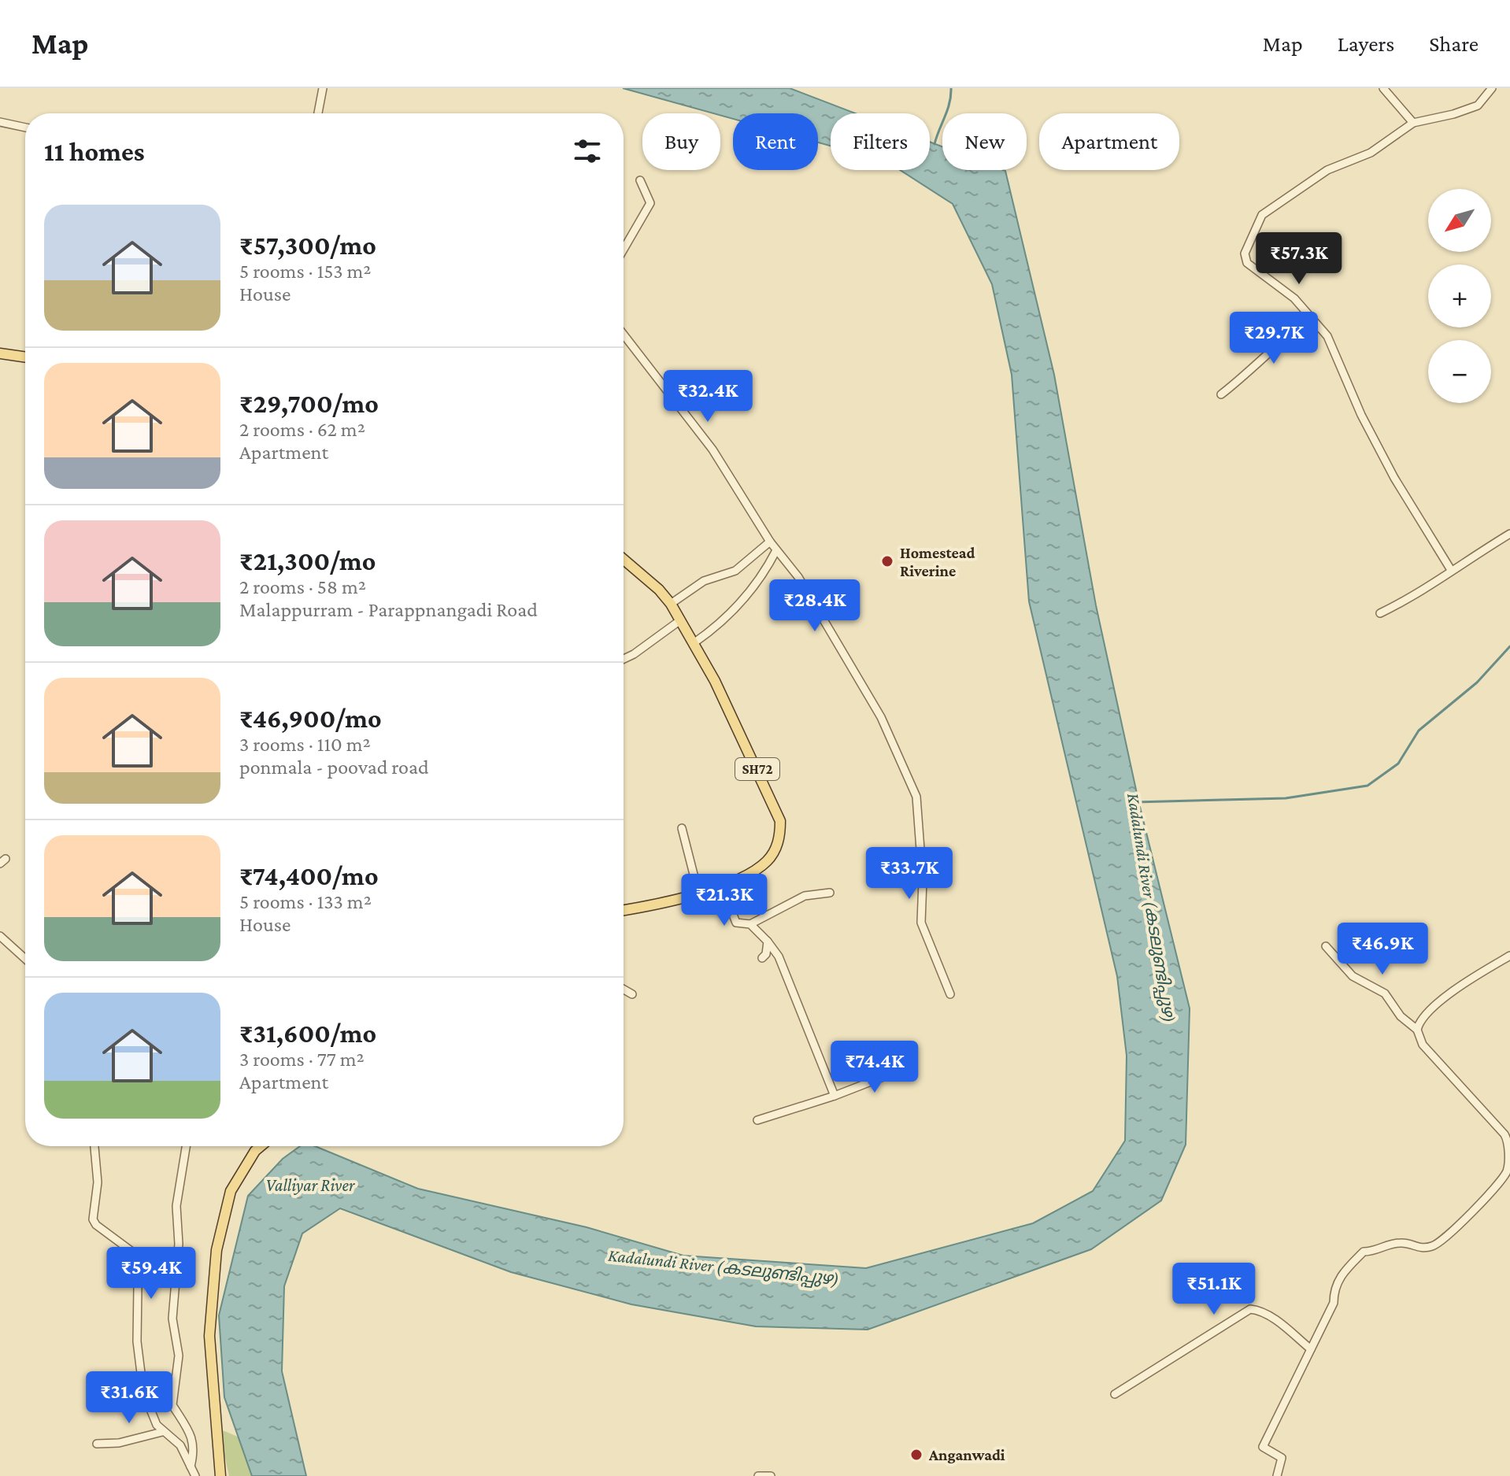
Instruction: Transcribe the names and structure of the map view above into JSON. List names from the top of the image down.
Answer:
{
  "streets": {
    "main road": ["SH72"]
  },
  "water": ["Kadalundi River (കടലുണ്ടിപ്പുഴ)", "Valliyar River"],
  "places": ["Homestead Riverine", "Anganwadi"],
  "north": "bottom left",
  "page": {
    "header": "Map",
    "nav": ["Map", "Layers", "Share"],
    "chip": [
      "Buy",
      "Rent",
      "Filters",
      "New",
      "Apartment"
    ],
    "heading": "11 homes",
    "map_buttons": ["+", "−"],
    "list": [
      {
        "name": "₹57,300/mo",
        "note": "5 rooms · 153 m² · House"
      },
      {
        "name": "₹29,700/mo",
        "note": "2 rooms · 62 m² · Apartment"
      },
      {
        "name": "₹21,300/mo",
        "note": "2 rooms · 58 m² · Malappurram - Parappnangadi Road"
      },
      {
        "name": "₹46,900/mo",
        "note": "3 rooms · 110 m² · ponmala - poovad road"
      },
      {
        "name": "₹74,400/mo",
        "note": "5 rooms · 133 m² · House"
      },
      {
        "name": "₹31,600/mo",
        "note": "3 rooms · 77 m² · Apartment"
      }
    ],
    "price": [
      "₹57.3K",
      "₹29.7K",
      "₹32.4K",
      "₹28.4K",
      "₹33.7K",
      "₹21.3K",
      "₹46.9K",
      "₹74.4K",
      "₹59.4K",
      "₹51.1K",
      "₹31.6K"
    ]
  }
}
